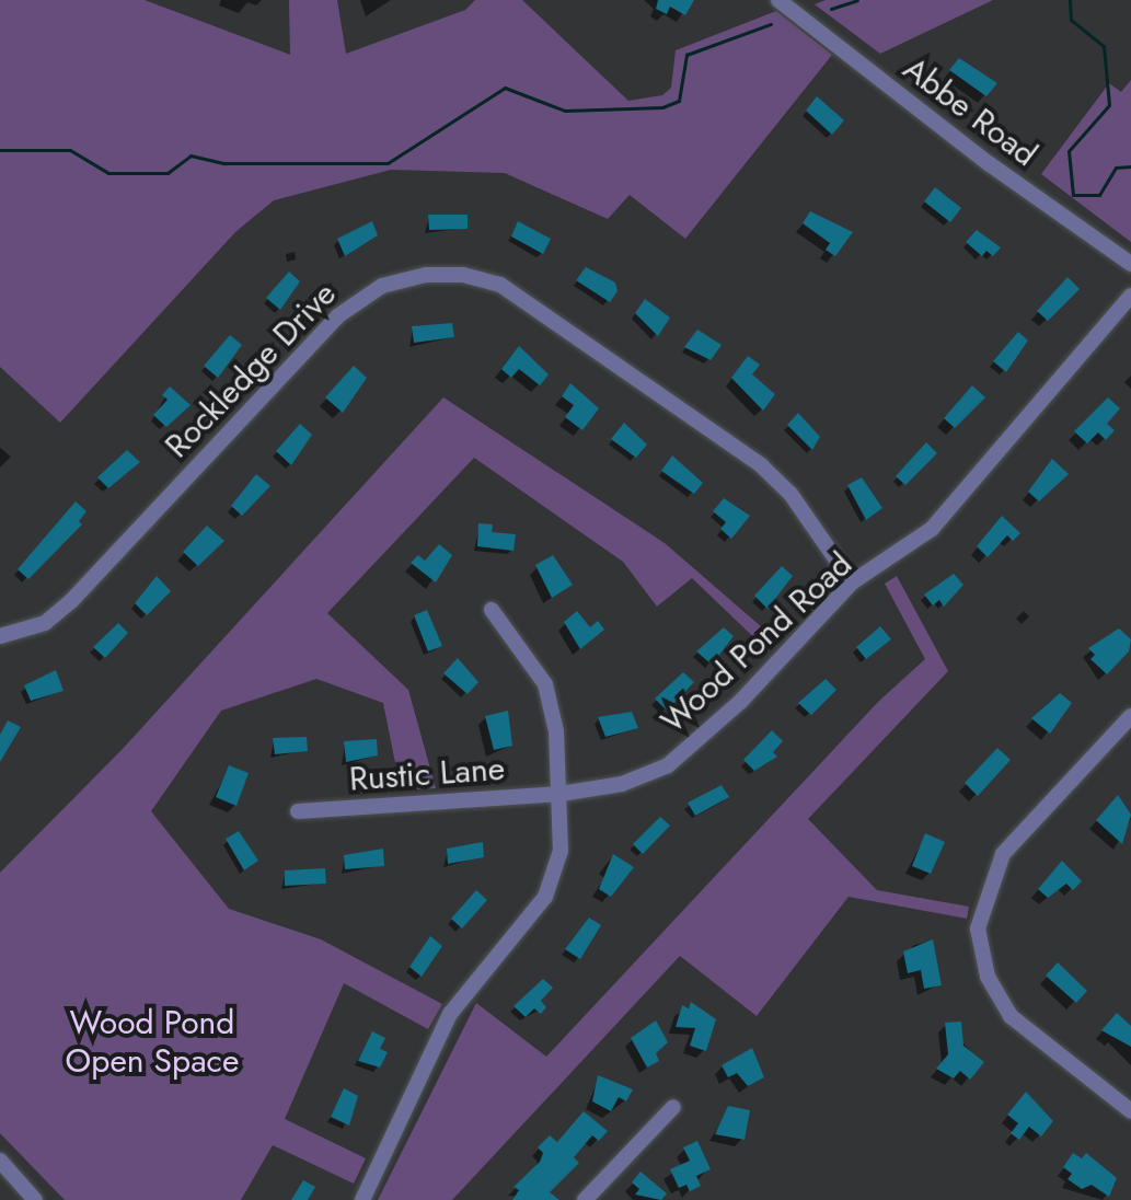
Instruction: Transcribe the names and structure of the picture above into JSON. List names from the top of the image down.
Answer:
{
  "streets": {
    "street": [
      "Abbe Road",
      "Rockledge Drive",
      "Wood Pond Road",
      "Rustic Lane"
    ]
  },
  "crossings": [
    ["Rockledge Drive", "Wood Pond Road"],
    ["Wood Pond Road", "Rustic Lane"]
  ],
  "parks": ["Wood Pond Open Space"]
}
